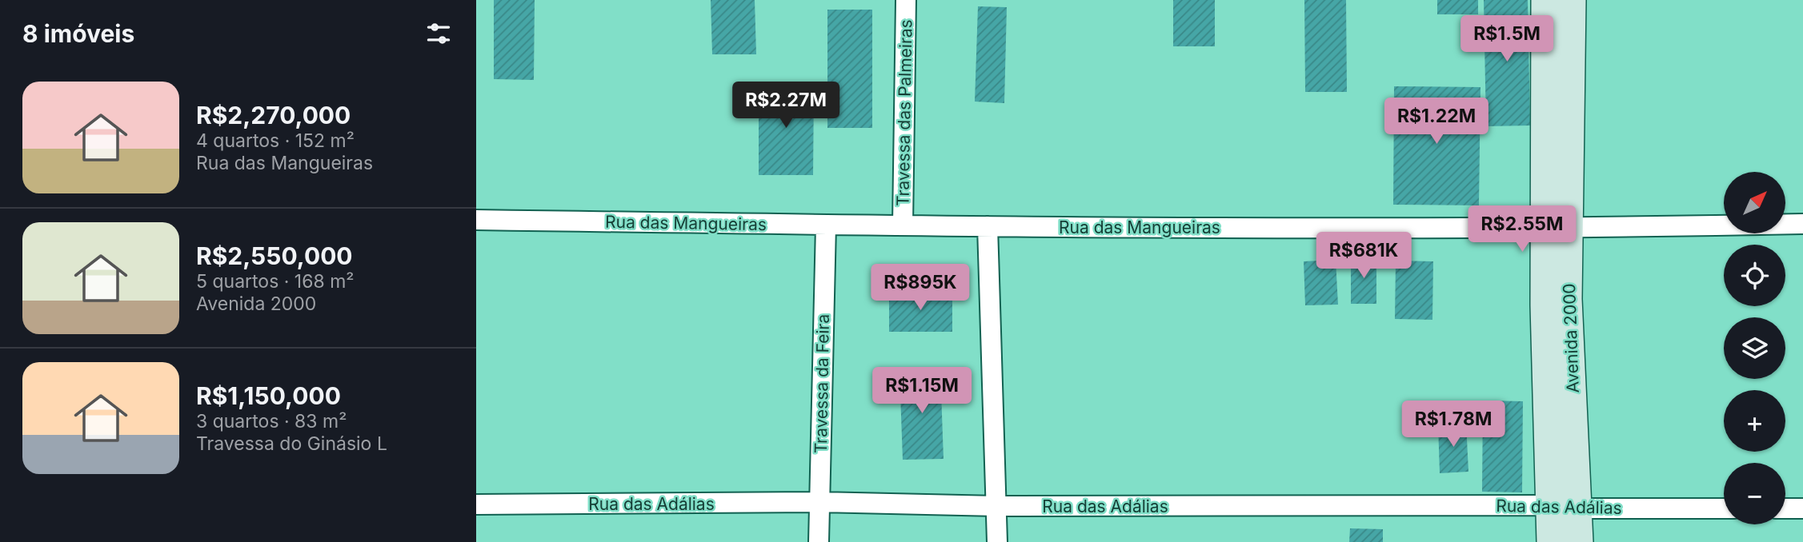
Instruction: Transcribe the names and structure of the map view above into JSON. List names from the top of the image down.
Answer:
{
  "streets": {
    "street": [
      "Travessa das Palmeiras",
      "Rua das Mangueiras",
      "Avenida 2000",
      "Travessa da Feira",
      "Rua das Adálias"
    ]
  },
  "crossings": [
    ["Travessa das Palmeiras", "Rua das Mangueiras"],
    ["Rua das Mangueiras", "Avenida 2000"],
    ["Rua das Mangueiras", "Travessa da Feira"],
    ["Avenida 2000", "Rua das Adálias"],
    ["Travessa da Feira", "Rua das Adálias"]
  ],
  "north": "top right",
  "page": {
    "heading": "8 imóveis",
    "price": [
      "R$1.5M",
      "R$2.27M",
      "R$1.22M",
      "R$2.55M",
      "R$681K",
      "R$895K",
      "R$1.15M",
      "R$1.78M"
    ],
    "list": [
      {
        "name": "R$2,270,000",
        "note": "4 quartos · 152 m² · Rua das Mangueiras"
      },
      {
        "name": "R$2,550,000",
        "note": "5 quartos · 168 m² · Avenida 2000"
      },
      {
        "name": "R$1,150,000",
        "note": "3 quartos · 83 m² · Travessa do Ginásio L"
      }
    ],
    "map_buttons": ["+", "−"]
  }
}
